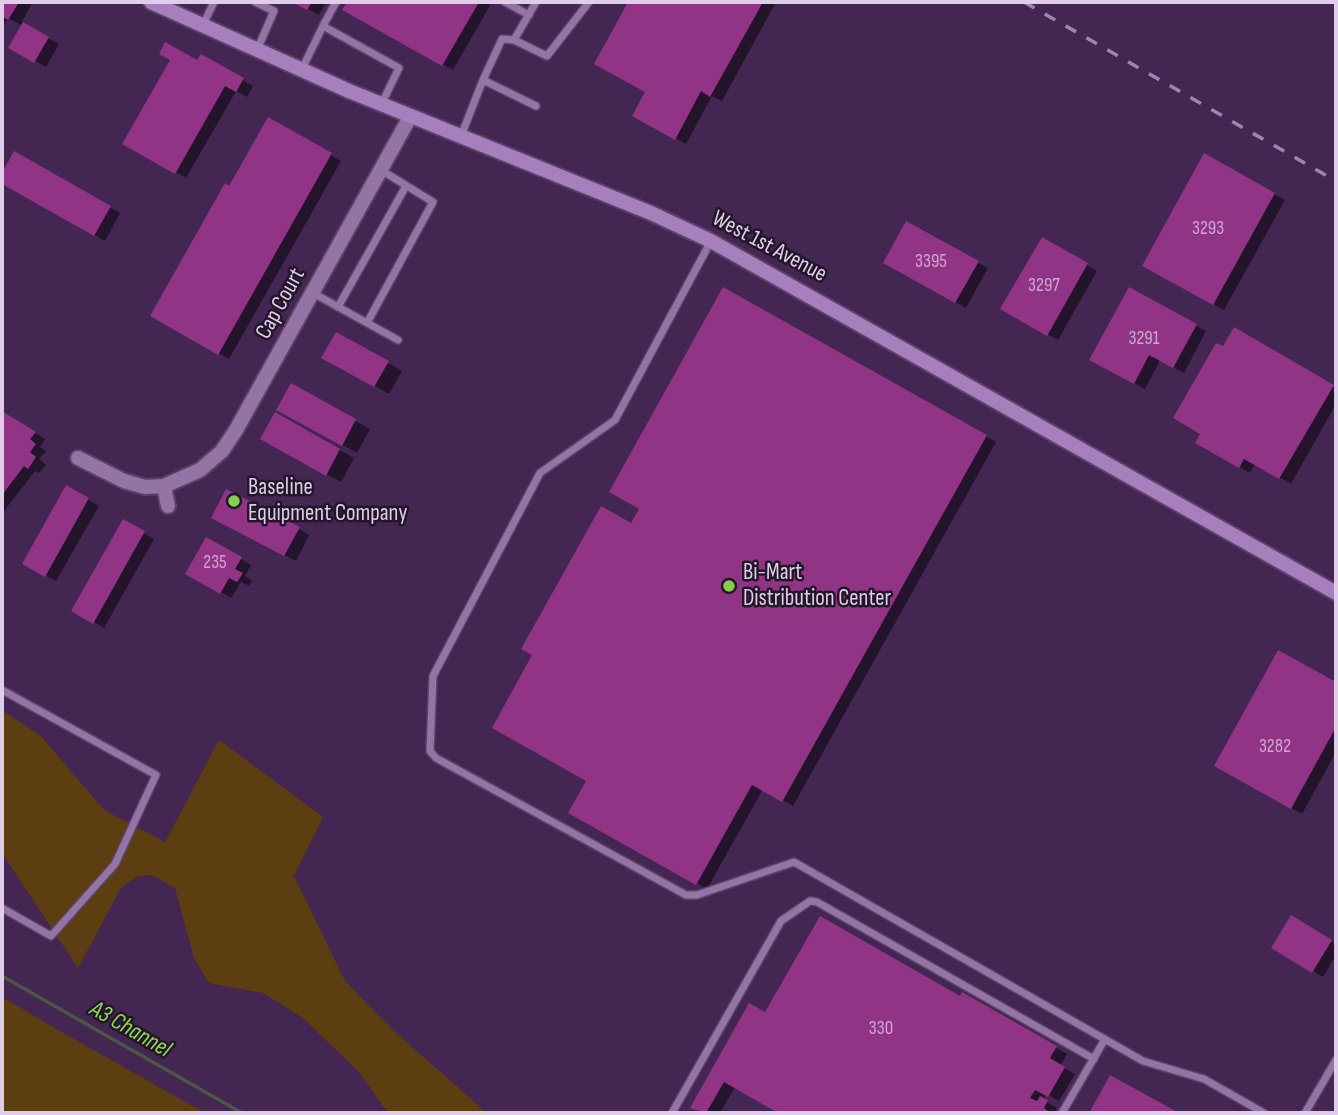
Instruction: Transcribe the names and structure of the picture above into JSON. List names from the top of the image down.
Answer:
{
  "streets": {
    "street": ["West 1st Avenue", "Cap Court"]
  },
  "crossings": [
    ["West 1st Avenue", "Cap Court"]
  ],
  "water": ["A3 Channel"],
  "places": ["Baseline Equipment Company", "Bi-Mart Distribution Center"],
  "house_numbers": [
    "3293",
    "3395",
    "3297",
    "3291",
    "235",
    "3282",
    "330"
  ]
}
